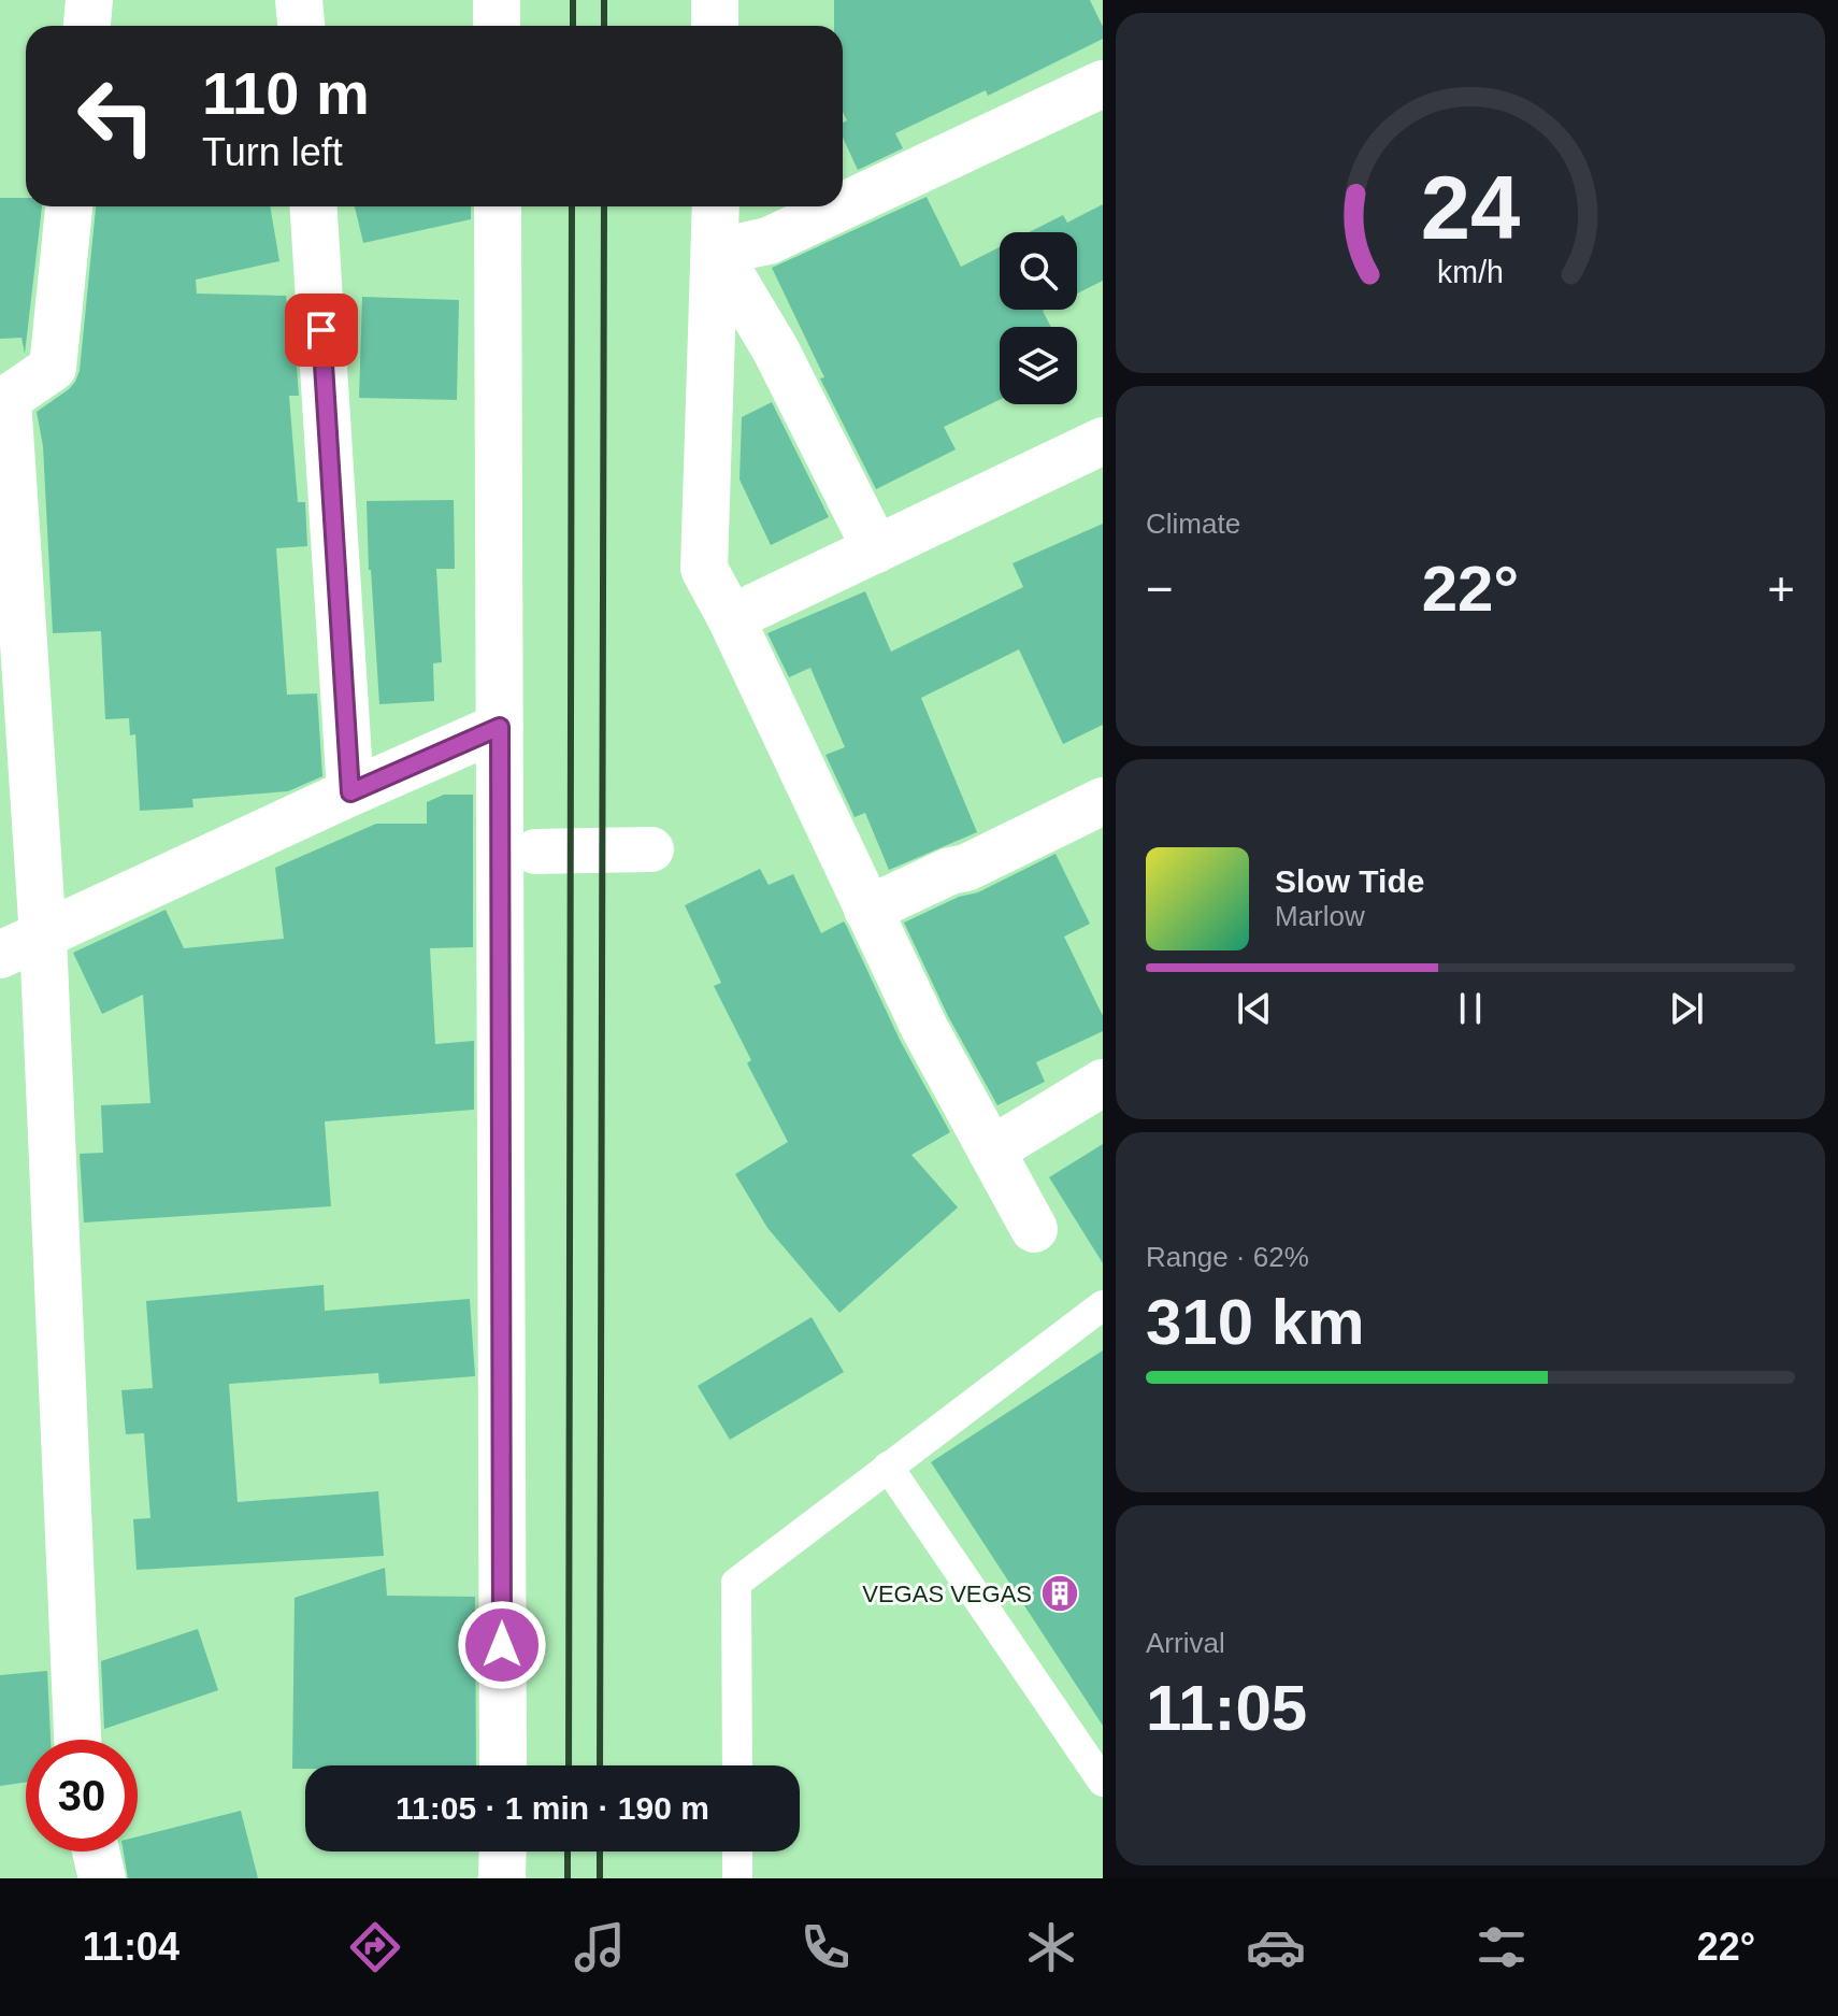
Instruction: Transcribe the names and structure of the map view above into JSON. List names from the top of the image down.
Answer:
{
  "places": {
    "building": ["VEGAS VEGAS"]
  },
  "page": {
    "turn": ["110 m", "Turn left"],
    "tile": [
      "Climate",
      ["Range · 62%", "310 km"],
      ["Arrival", "11:05"]
    ],
    "heat": ["−", "22°", "+"],
    "song": ["Slow Tide", "Marlow"],
    "limit": "30",
    "trip": "11:05 · 1 min · 190 m",
    "tabs": ["11:04", "22°"],
    "gauge": ["24", "km/h"]
  }
}
